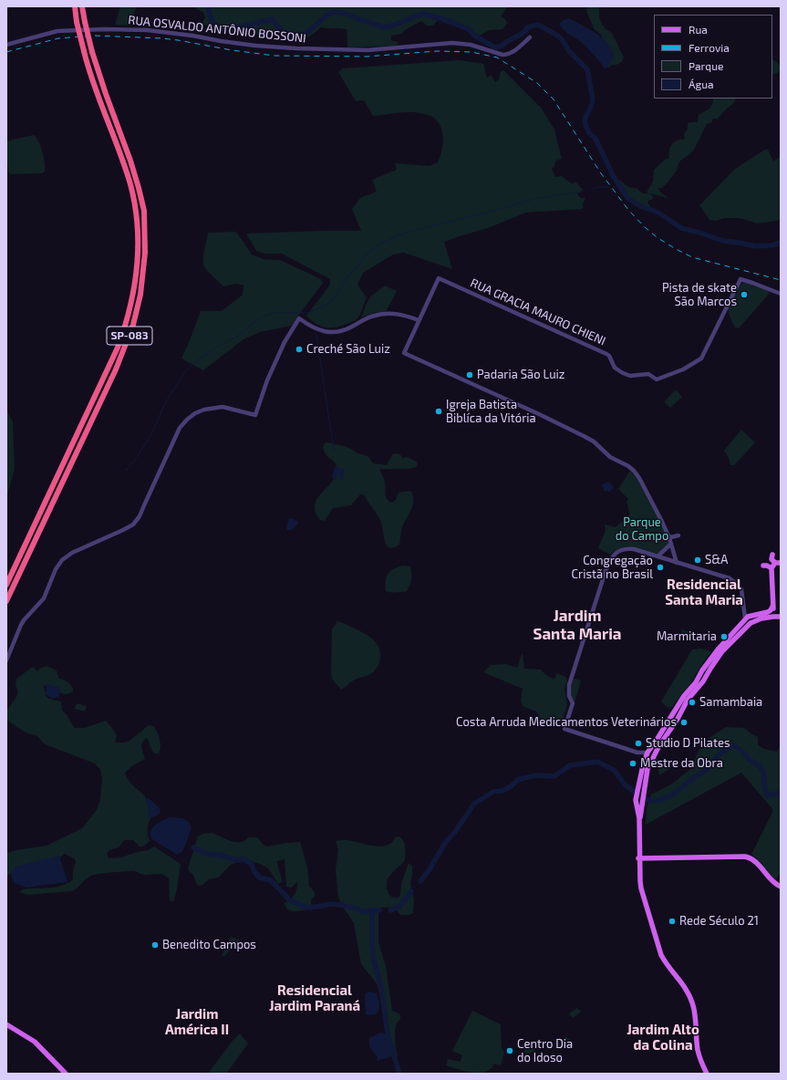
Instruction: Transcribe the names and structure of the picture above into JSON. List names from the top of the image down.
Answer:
{
  "streets": {
    "highway": ["SP-083"],
    "street": ["RUA OSVALDO ANTÔNIO BOSSONI", "RUA GRACIA MAURO CHIENI"]
  },
  "districts": [
    "Residencial Santa Maria",
    "Jardim Santa Maria",
    "Residencial Jardim Paraná",
    "Jardim América II",
    "Jardim Alto da Colina"
  ],
  "parks": ["Parque do Campo"],
  "places": [
    "Pista de skate São Marcos",
    "Creché São Luiz",
    "Padaria São Luiz",
    "Igreja Batista Biblíca da Vitória",
    "S&A",
    "Congregação Cristã no Brasil",
    "Marmitaria",
    "Samambaia",
    "Costa Arruda Medicamentos Veterinários",
    "Studio D Pilates",
    "Mestre da Obra",
    "Rede Século 21",
    "Benedito Campos",
    "Centro Dia do Idoso"
  ],
  "legend": [
    "Rua",
    "Ferrovia",
    "Parque",
    "Água"
  ]
}
